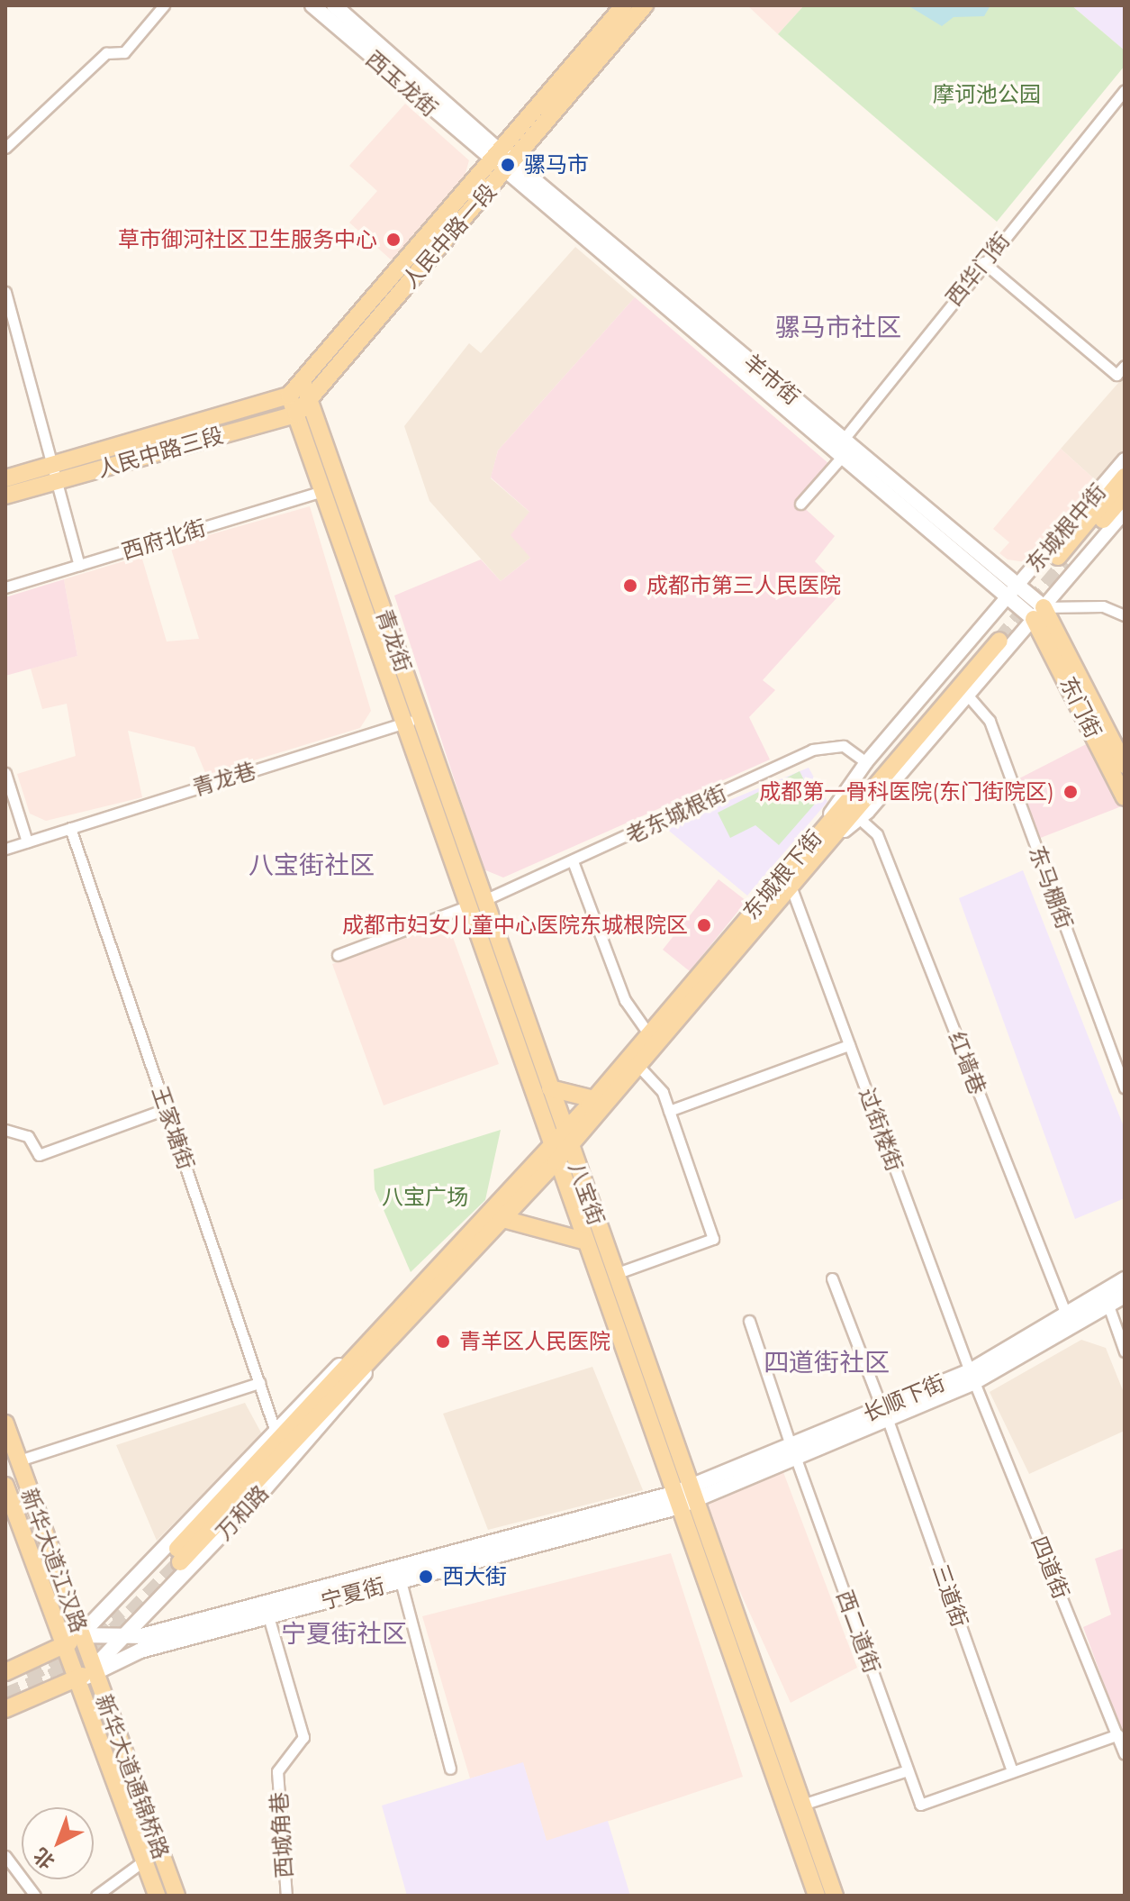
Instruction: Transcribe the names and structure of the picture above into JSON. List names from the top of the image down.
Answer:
{
  "streets": {
    "main road": [
      "西玉龙街",
      "人民中路一段",
      "羊市街",
      "人民中路三段",
      "青龙街",
      "东门街",
      "东城根下街",
      "八宝街",
      "长顺下街",
      "万和路",
      "新华大道江汉路",
      "宁夏街",
      "新华大道通锦桥路"
    ],
    "street": [
      "西华门街",
      "东城根中街",
      "西府北街",
      "青龙巷",
      "老东城根街",
      "东马棚街",
      "红墙巷",
      "王家塘街",
      "过街楼街",
      "四道街",
      "三道街",
      "西二道街",
      "西城角巷"
    ]
  },
  "crossings": [
    ["西玉龙街", "人民中路一段"],
    ["西玉龙街", "羊市街"],
    ["人民中路一段", "羊市街"],
    ["人民中路一段", "青龙街"],
    ["西华门街", "羊市街"],
    ["羊市街", "东城根中街"],
    ["羊市街", "东门街"],
    ["羊市街", "东城根下街"],
    ["人民中路三段", "青龙街"],
    ["东城根中街", "东门街"],
    ["东城根中街", "东城根下街"],
    ["西府北街", "青龙街"],
    ["青龙街", "青龙巷"],
    ["青龙街", "老东城根街"],
    ["青龙街", "八宝街"],
    ["东门街", "东城根下街"],
    ["青龙巷", "王家塘街"],
    ["老东城根街", "东城根下街"],
    ["老东城根街", "八宝街"],
    ["东城根下街", "东马棚街"],
    ["东城根下街", "红墙巷"],
    ["东城根下街", "过街楼街"],
    ["东城根下街", "八宝街"],
    ["东城根下街", "万和路"],
    ["红墙巷", "长顺下街"],
    ["王家塘街", "万和路"],
    ["过街楼街", "长顺下街"],
    ["过街楼街", "四道街"],
    ["八宝街", "长顺下街"],
    ["八宝街", "万和路"],
    ["八宝街", "宁夏街"],
    ["长顺下街", "四道街"],
    ["长顺下街", "宁夏街"],
    ["长顺下街", "三道街"],
    ["长顺下街", "西二道街"],
    ["万和路", "新华大道江汉路"],
    ["万和路", "宁夏街"],
    ["万和路", "新华大道通锦桥路"],
    ["新华大道江汉路", "宁夏街"],
    ["新华大道江汉路", "新华大道通锦桥路"],
    ["宁夏街", "新华大道通锦桥路"],
    ["宁夏街", "西城角巷"],
    ["三道街", "西二道街"]
  ],
  "districts": [
    "骡马市社区",
    "八宝街社区",
    "四道街社区",
    "宁夏街社区"
  ],
  "parks": ["摩诃池公园", "八宝广场"],
  "places": [
    "骡马市",
    "草市御河社区卫生服务中心",
    "成都市第三人民医院",
    "成都第一骨科医院(东门街院区)",
    "成都市妇女儿童中心医院东城根院区",
    "青羊区人民医院",
    "西大街"
  ],
  "north": "bottom left"
}
